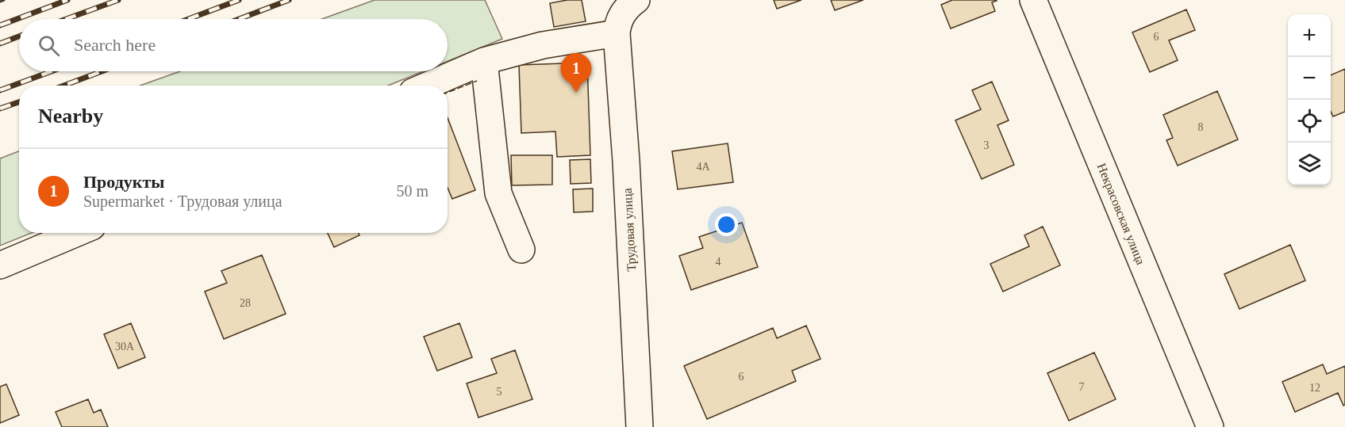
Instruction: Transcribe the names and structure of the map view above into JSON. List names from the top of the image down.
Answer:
{
  "streets": {
    "street": ["Некрасовская улица", "Трудовая улица"]
  },
  "house_numbers": [
    "6",
    "8",
    "3",
    "4А",
    "4",
    "28",
    "30А",
    "6",
    "7",
    "12",
    "5"
  ],
  "page": {
    "map_buttons": ["+", "−"],
    "search": "Search here",
    "pins": "1",
    "heading": "Nearby",
    "list": [
      {
        "mark": "1",
        "name": "Продукты",
        "note": "Supermarket · Трудовая улица",
        "value": "50 m"
      }
    ]
  }
}
